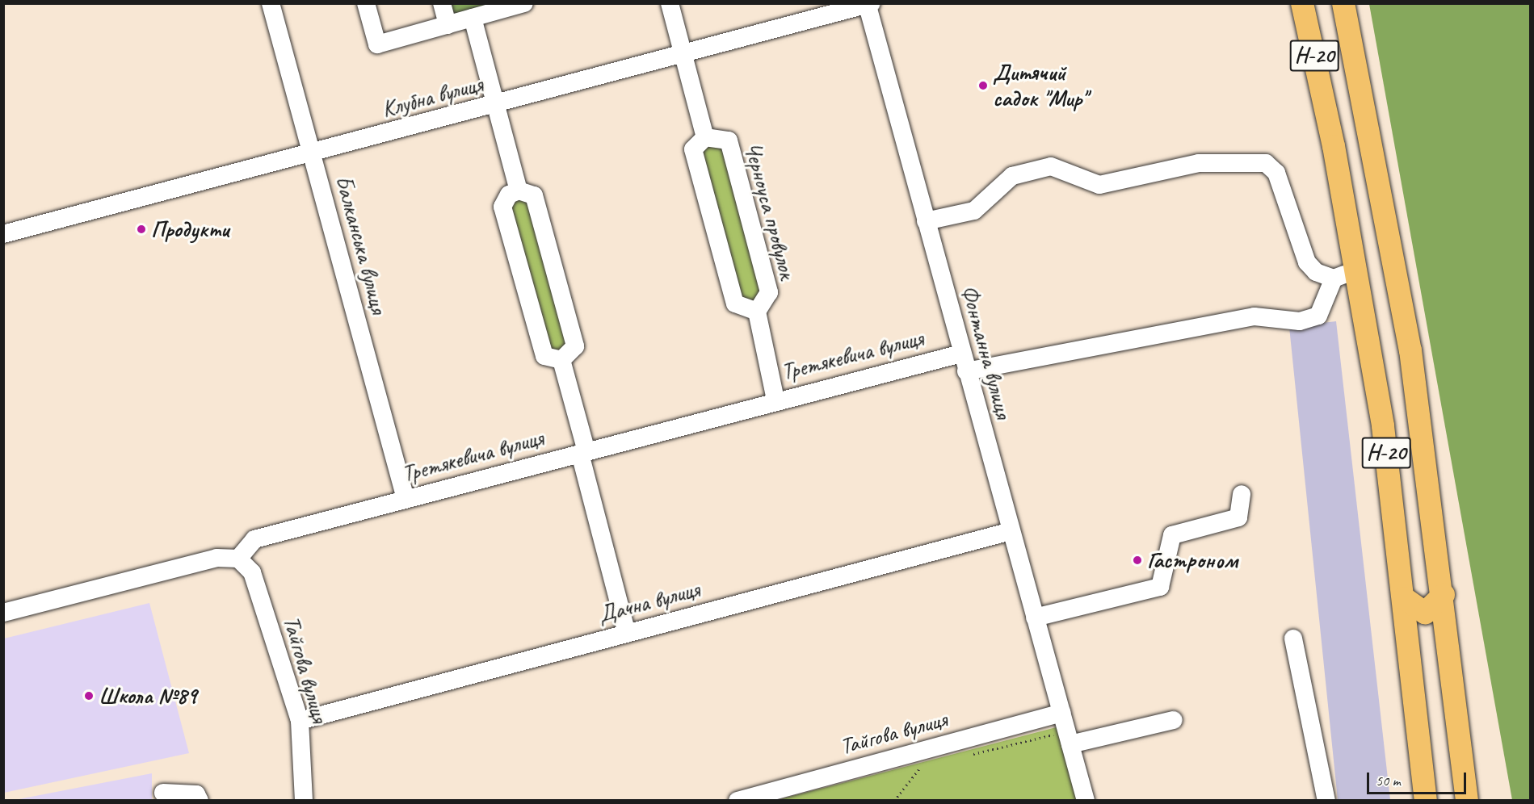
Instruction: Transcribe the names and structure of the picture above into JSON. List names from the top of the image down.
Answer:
{
  "streets": {
    "main road": ["Н-20"],
    "street": [
      "Клубна вулиця",
      "Черноуса провулок",
      "Балканська вулиця",
      "Фонтанна вулиця",
      "Третякевича вулиця",
      "Дачна вулиця",
      "Тайгова вулиця"
    ]
  },
  "crossings": [
    ["Клубна вулиця", "Черноуса провулок"],
    ["Клубна вулиця", "Балканська вулиця"],
    ["Клубна вулиця", "Фонтанна вулиця"],
    ["Балканська вулиця", "Третякевича вулиця"],
    ["Фонтанна вулиця", "Третякевича вулиця"],
    ["Фонтанна вулиця", "Дачна вулиця"],
    ["Фонтанна вулиця", "Тайгова вулиця"],
    ["Третякевича вулиця", "Тайгова вулиця"],
    ["Дачна вулиця", "Тайгова вулиця"]
  ],
  "places": [
    "Дитячий садок \"Мир\"",
    "Продукти",
    "Гастроном",
    "Школа №89"
  ],
  "scale_bar": "50 m"
}
